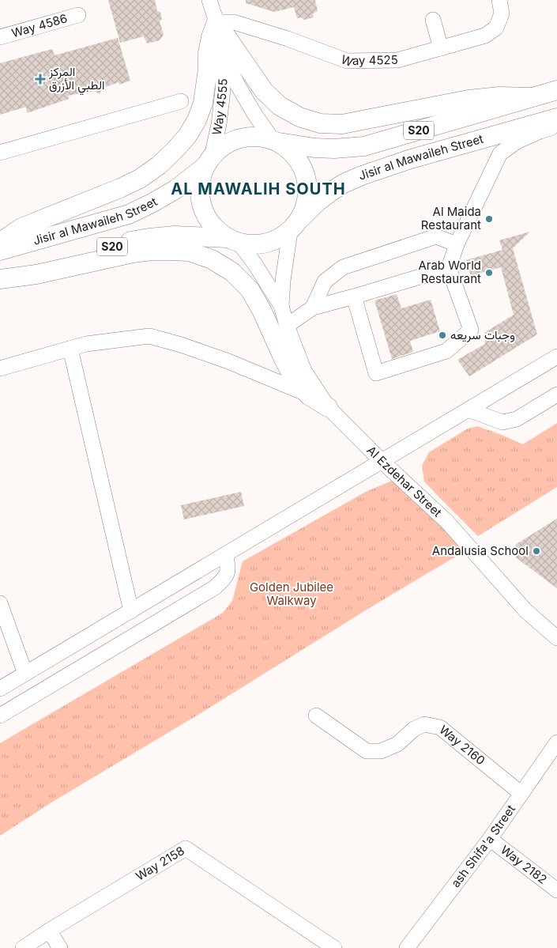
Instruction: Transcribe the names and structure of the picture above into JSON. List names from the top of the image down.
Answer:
{
  "streets": {
    "main road": ["S20", "Jisir al Mawaileh Street"],
    "street": [
      "Way 4586",
      "Way 4525",
      "Way 4555",
      "Al Ezdehar Street",
      "Way 2160",
      "ash Shifa'a Street",
      "Way 2182",
      "Way 2158"
    ]
  },
  "crossings": [
    ["Way 4525", "Way 4555"],
    ["Way 4555", "S20"],
    ["Way 4555", "Jisir al Mawaileh Street"],
    ["Way 4555", "Al Ezdehar Street"],
    ["S20", "Jisir al Mawaileh Street"],
    ["S20", "Al Ezdehar Street"],
    ["Jisir al Mawaileh Street", "Al Ezdehar Street"],
    ["Way 2160", "ash Shifa'a Street"],
    ["ash Shifa'a Street", "Way 2182"]
  ],
  "districts": ["AL MAWALIH SOUTH"],
  "parks": ["Golden Jubilee Walkway"],
  "places": {
    "health": ["المركز الطبي الأزرق"],
    "other": [
      "Al Maida Restaurant",
      "Arab World Restaurant",
      "وجبات سريعه",
      "Andalusia School"
    ]
  }
}
